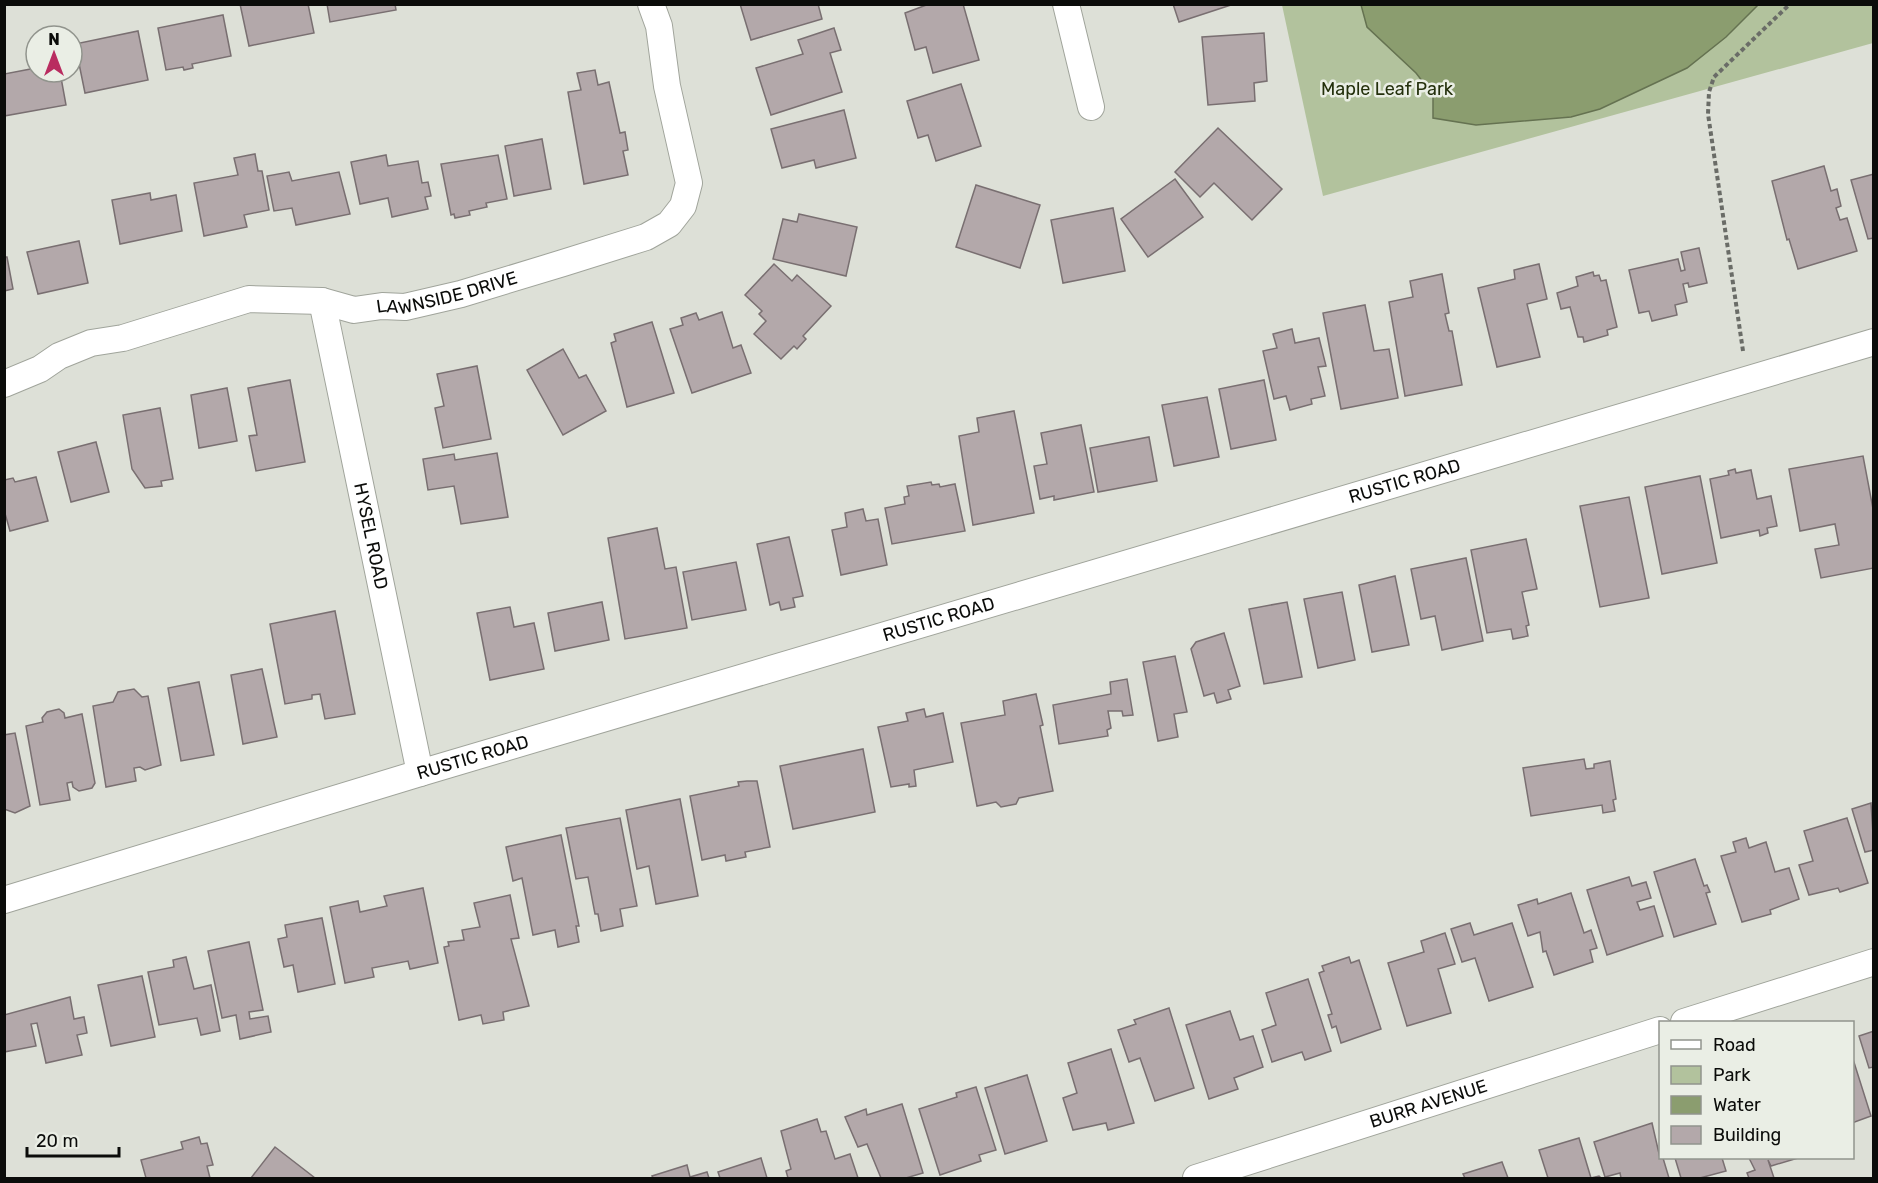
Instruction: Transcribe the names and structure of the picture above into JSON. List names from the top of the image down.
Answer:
{
  "streets": {
    "street": [
      "LAWNSIDE DRIVE",
      "RUSTIC ROAD",
      "HYSEL ROAD",
      "BURR AVENUE"
    ]
  },
  "crossings": [
    ["LAWNSIDE DRIVE", "HYSEL ROAD"],
    ["RUSTIC ROAD", "HYSEL ROAD"]
  ],
  "parks": ["Maple Leaf Park"],
  "legend": [
    "Road",
    "Park",
    "Water",
    "Building"
  ],
  "scale_bar": "20 m",
  "north": "top"
}
